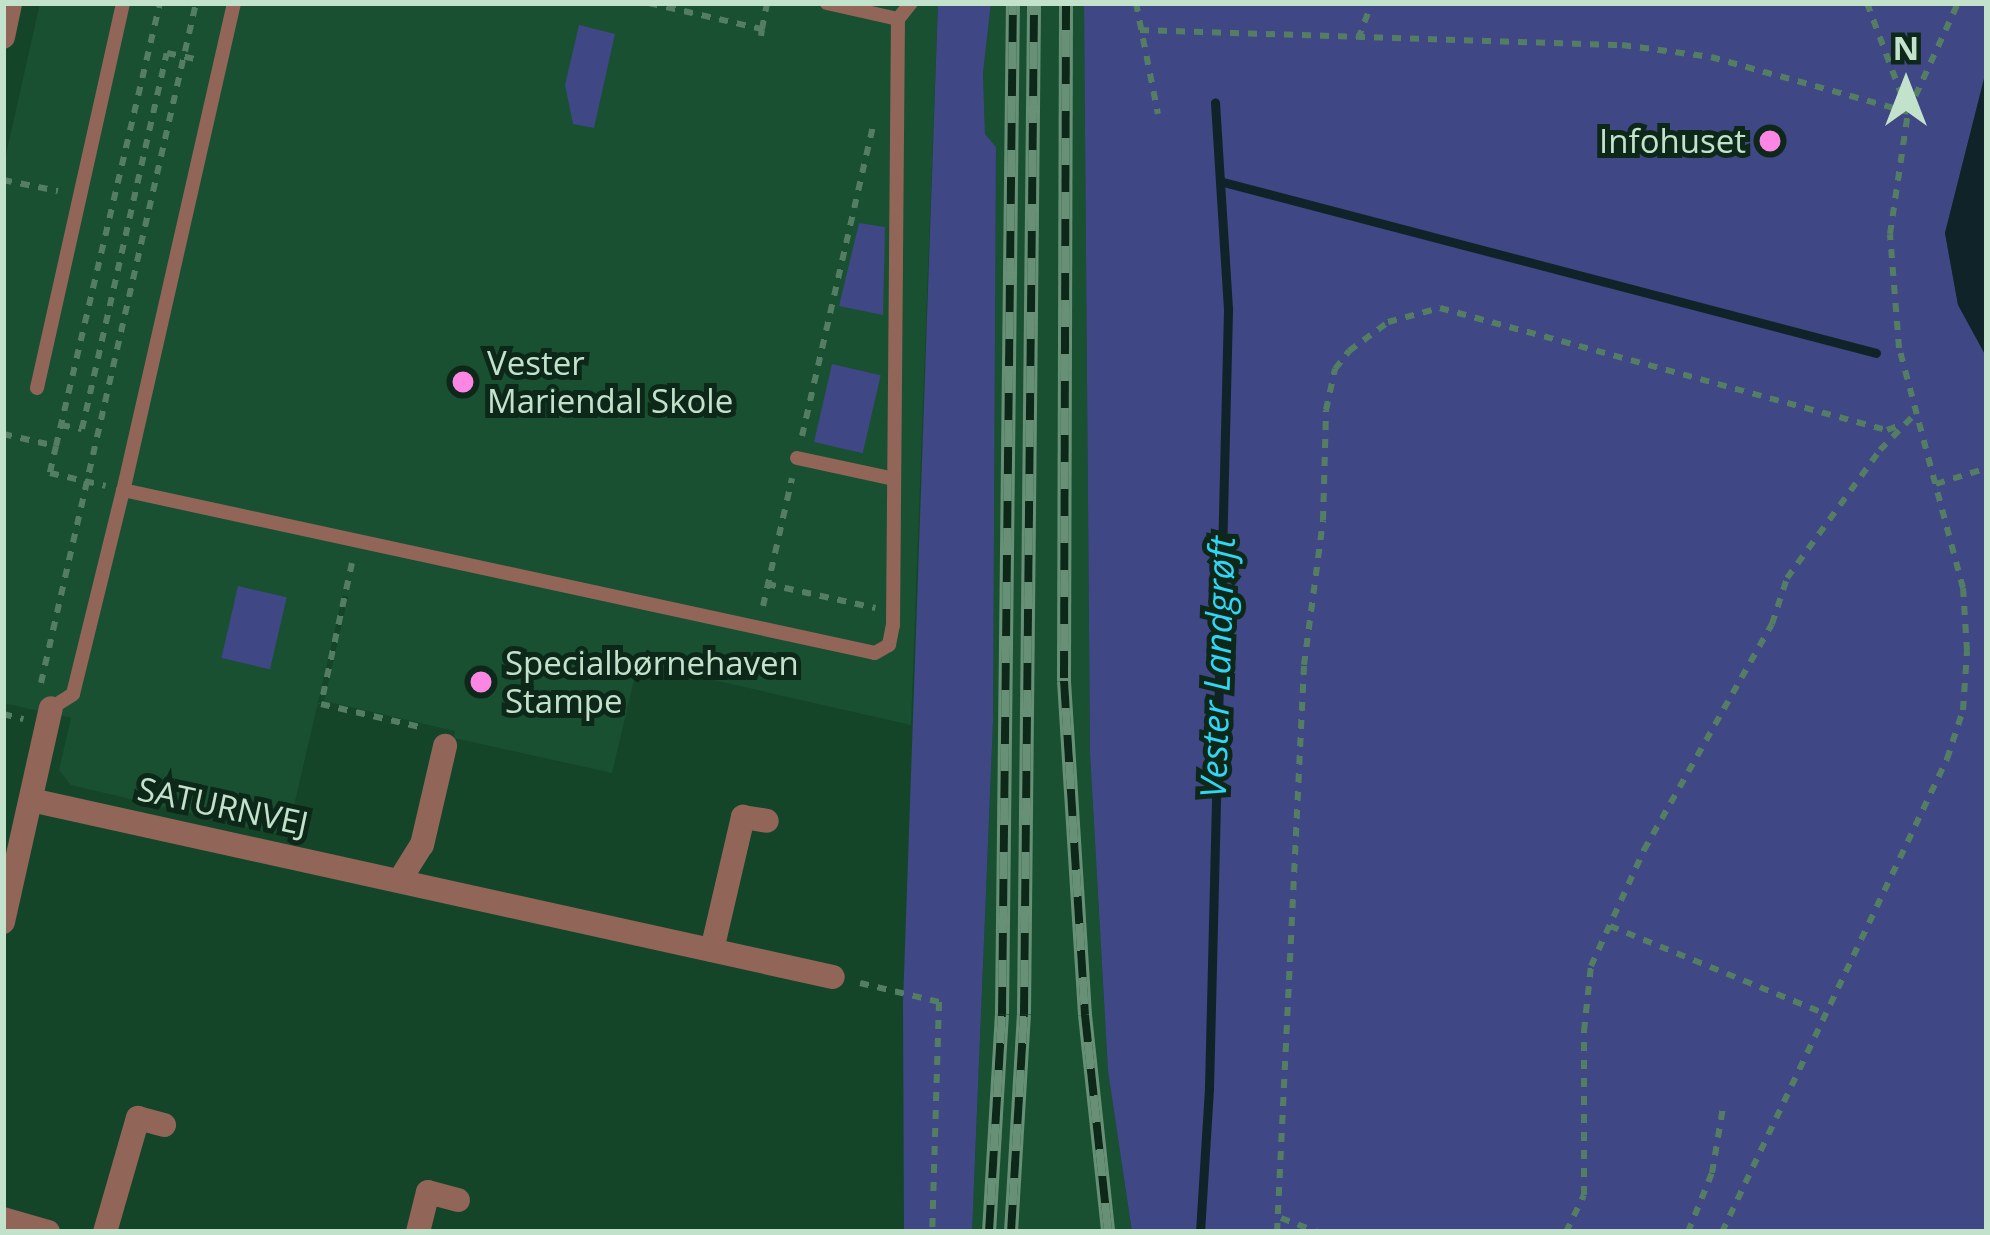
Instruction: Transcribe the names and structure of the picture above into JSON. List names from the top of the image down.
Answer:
{
  "streets": {
    "street": ["SATURNVEJ"]
  },
  "water": ["Vester Landgrøft"],
  "places": ["Infohuset", "Vester Mariendal Skole", "Specialbørnehaven Stampe"],
  "north": "top"
}
